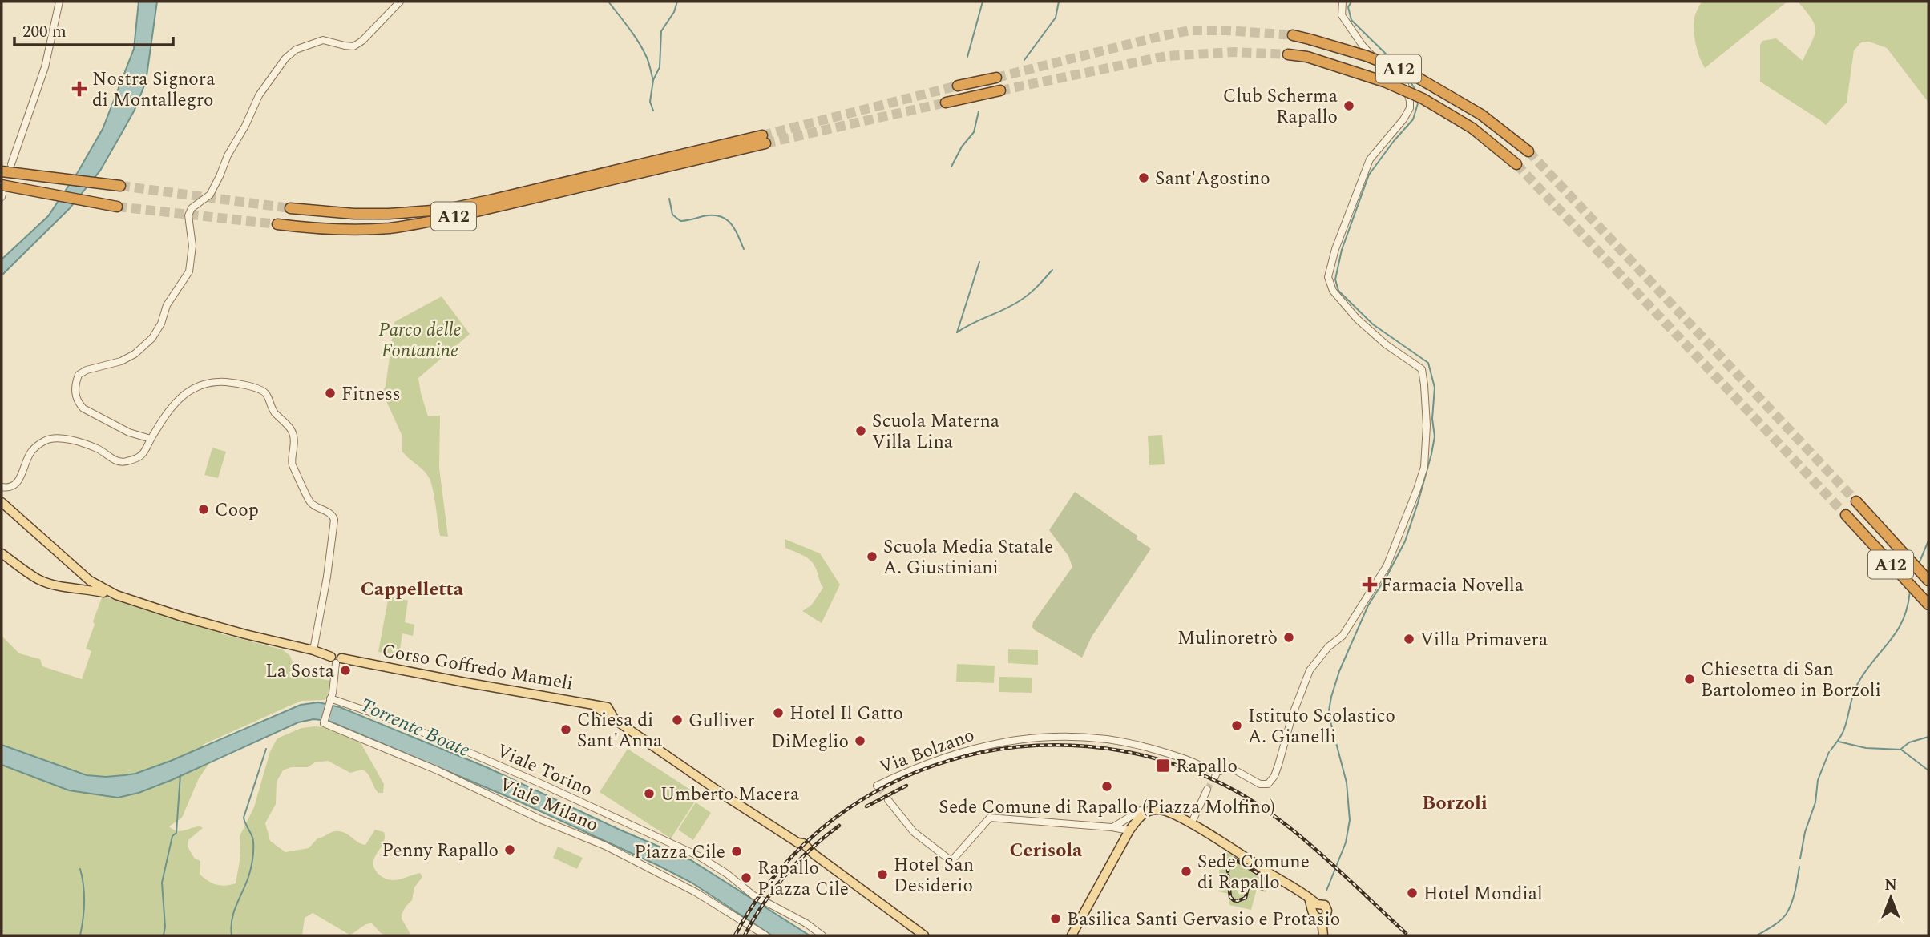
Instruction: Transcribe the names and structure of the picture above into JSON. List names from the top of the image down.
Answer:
{
  "streets": {
    "highway": ["A12"],
    "main road": ["Corso Goffredo Mameli"],
    "street": ["Via Bolzano", "Viale Torino", "Viale Milano"]
  },
  "crossings": [
    ["Viale Torino", "Viale Milano"]
  ],
  "districts": ["Cappelletta", "Borzoli", "Cerisola"],
  "water": ["Torrente Boate"],
  "parks": ["Parco delle Fontanine"],
  "places": {
    "health": ["Nostra Signora di Montallegro", "Farmacia Novella"],
    "other": [
      "Club Scherma Rapallo",
      "Sant'Agostino",
      "Fitness",
      "Scuola Materna Villa Lina",
      "Coop",
      "Scuola Media Statale A. Giustiniani",
      "Mulinoretrò",
      "Villa Primavera",
      "La Sosta",
      "Chiesetta di San Bartolomeo in Borzoli",
      "Hotel Il Gatto",
      "Gulliver",
      "Istituto Scolastico A. Gianelli",
      "Chiesa di Sant'Anna",
      "DiMeglio",
      "Sede Comune di Rapallo (Piazza Molfino)",
      "Umberto Macera",
      "Penny Rapallo",
      "Piazza Cile",
      "Sede Comune di Rapallo",
      "Hotel San Desiderio",
      "Rapallo Piazza Cile",
      "Hotel Mondial",
      "Basilica Santi Gervasio e Protasio"
    ],
    "transit": ["Rapallo"]
  },
  "scale_bar": "200 m",
  "north": "top"
}
